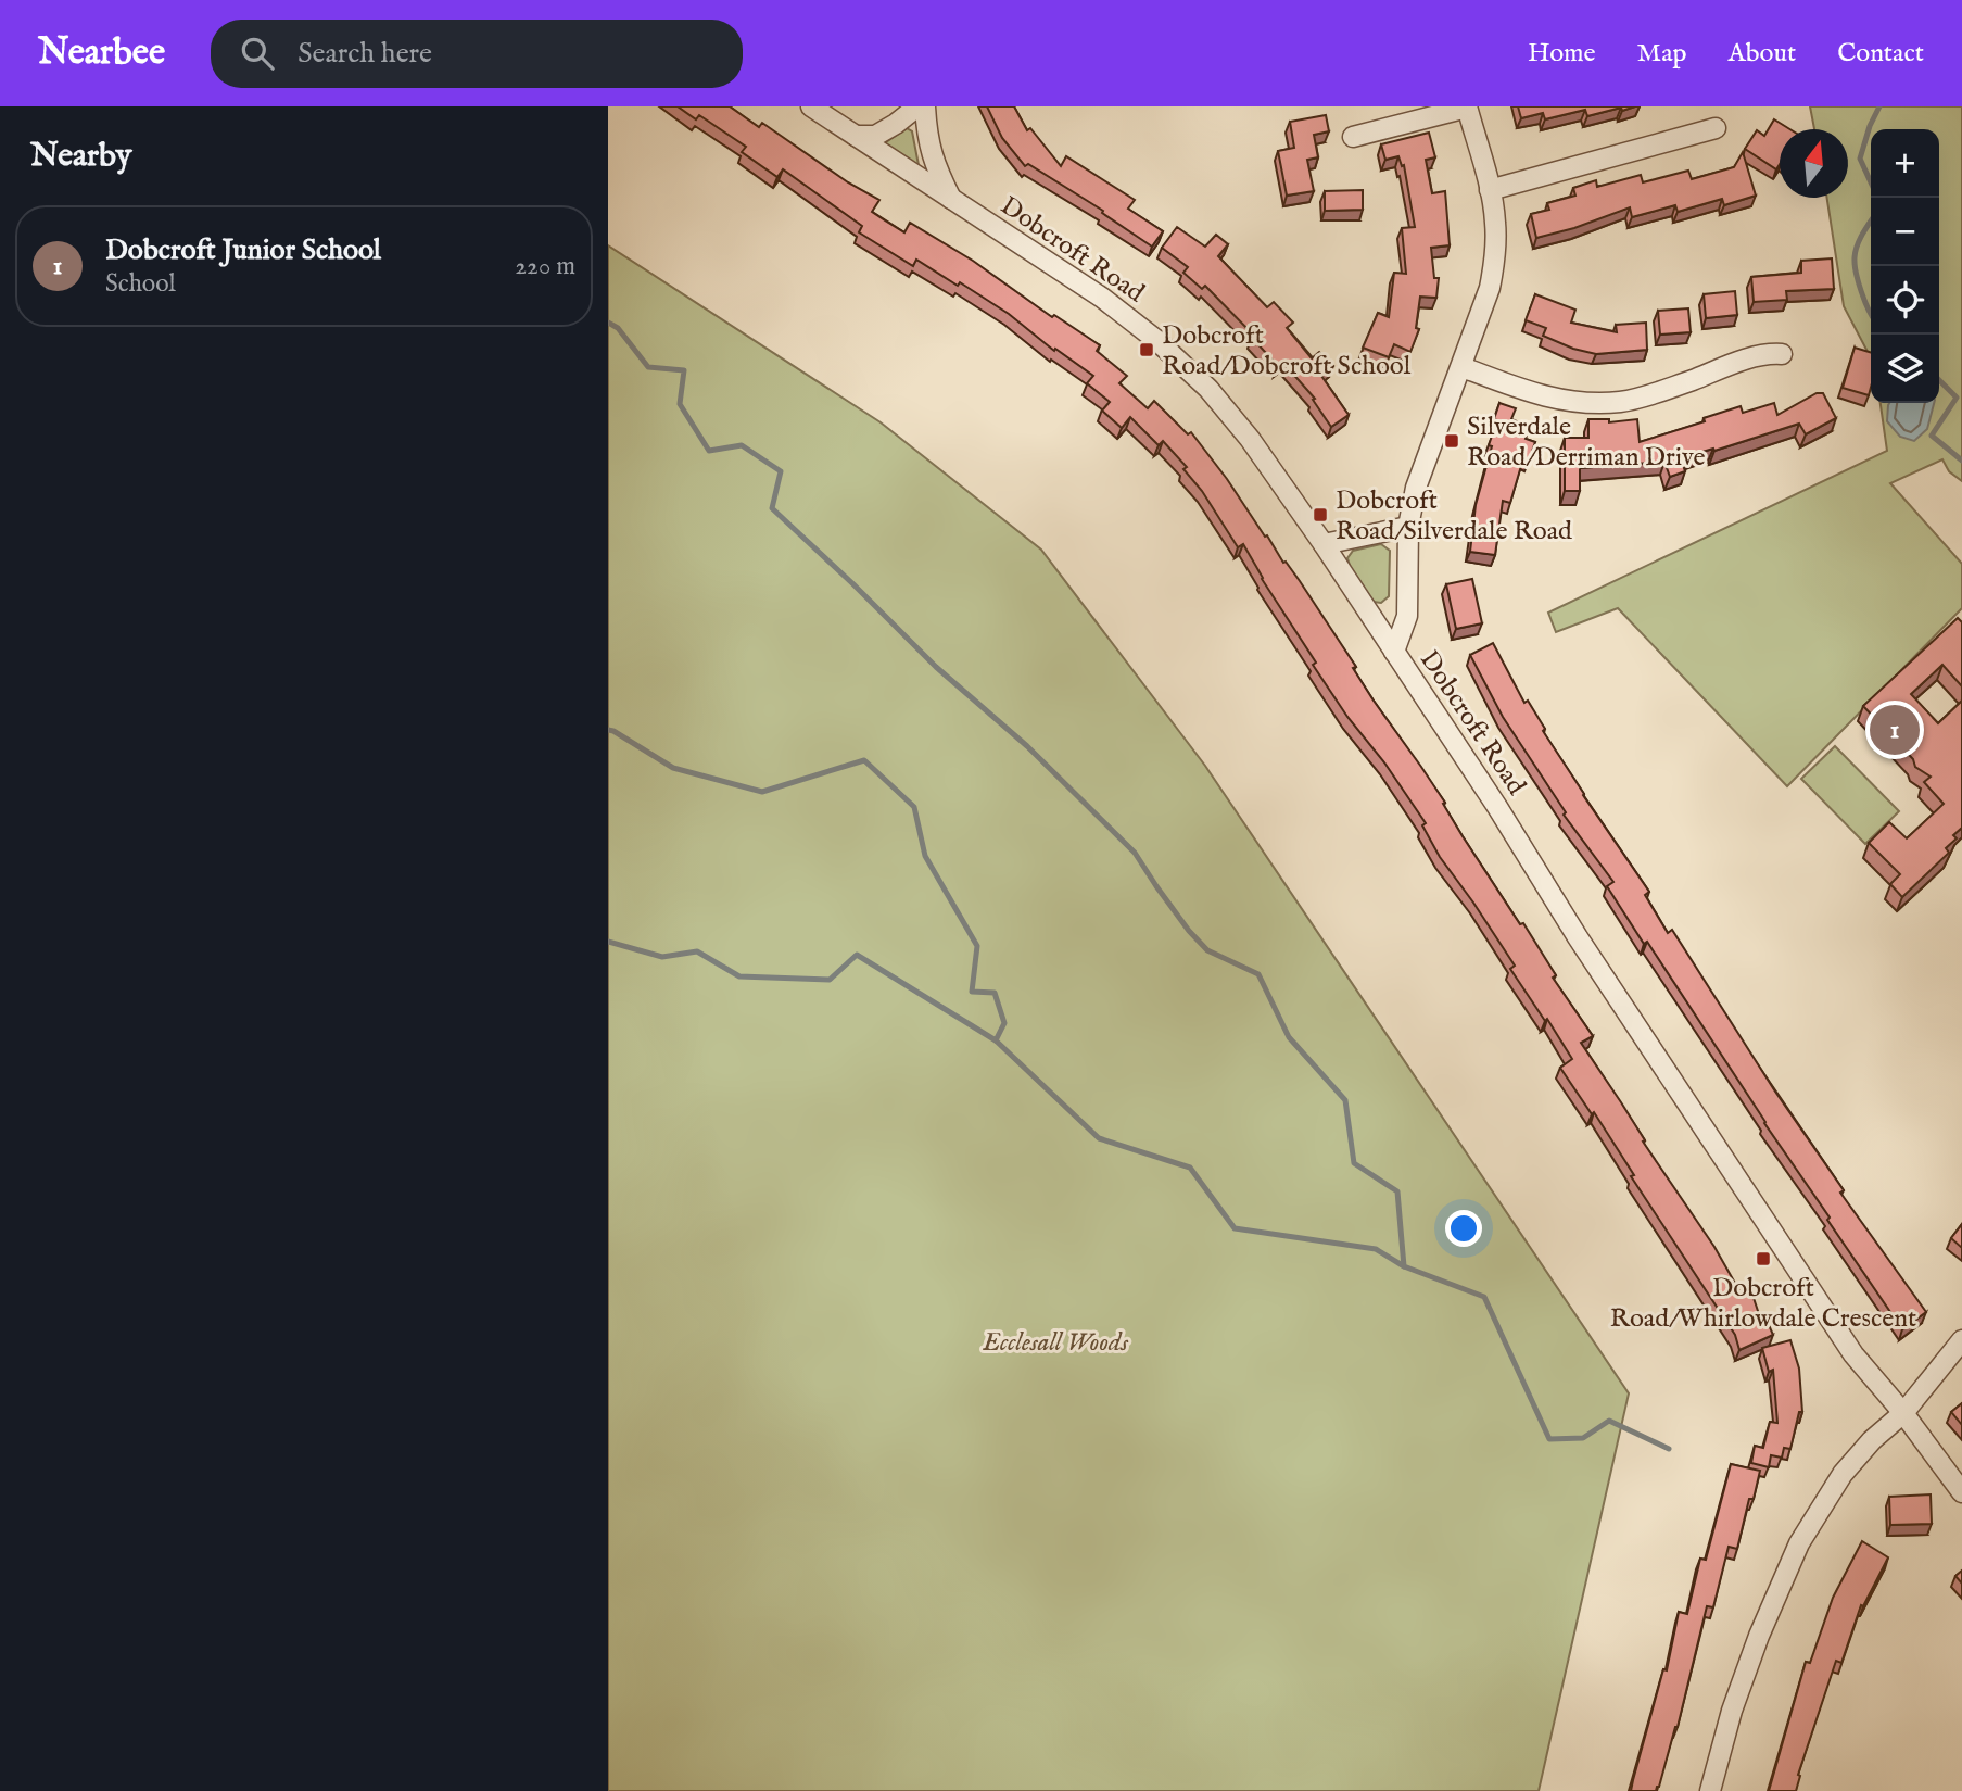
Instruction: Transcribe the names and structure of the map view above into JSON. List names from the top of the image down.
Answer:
{
  "streets": {
    "street": ["Dobcroft Road"]
  },
  "parks": ["Ecclesall Woods"],
  "places": {
    "transit": [
      "Dobcroft Road/Dobcroft School",
      "Silverdale Road/Derriman Drive",
      "Dobcroft Road/Silverdale Road",
      "Dobcroft Road/Whirlowdale Crescent"
    ]
  },
  "north": "top",
  "page": {
    "header": "Nearbee",
    "search": "Search here",
    "nav": [
      "Home",
      "Map",
      "About",
      "Contact"
    ],
    "heading": "Nearby",
    "map_buttons": ["+", "−"],
    "list": [
      {
        "mark": "1",
        "name": "Dobcroft Junior School",
        "note": "School",
        "value": "220 m"
      }
    ],
    "pins": "1"
  }
}
